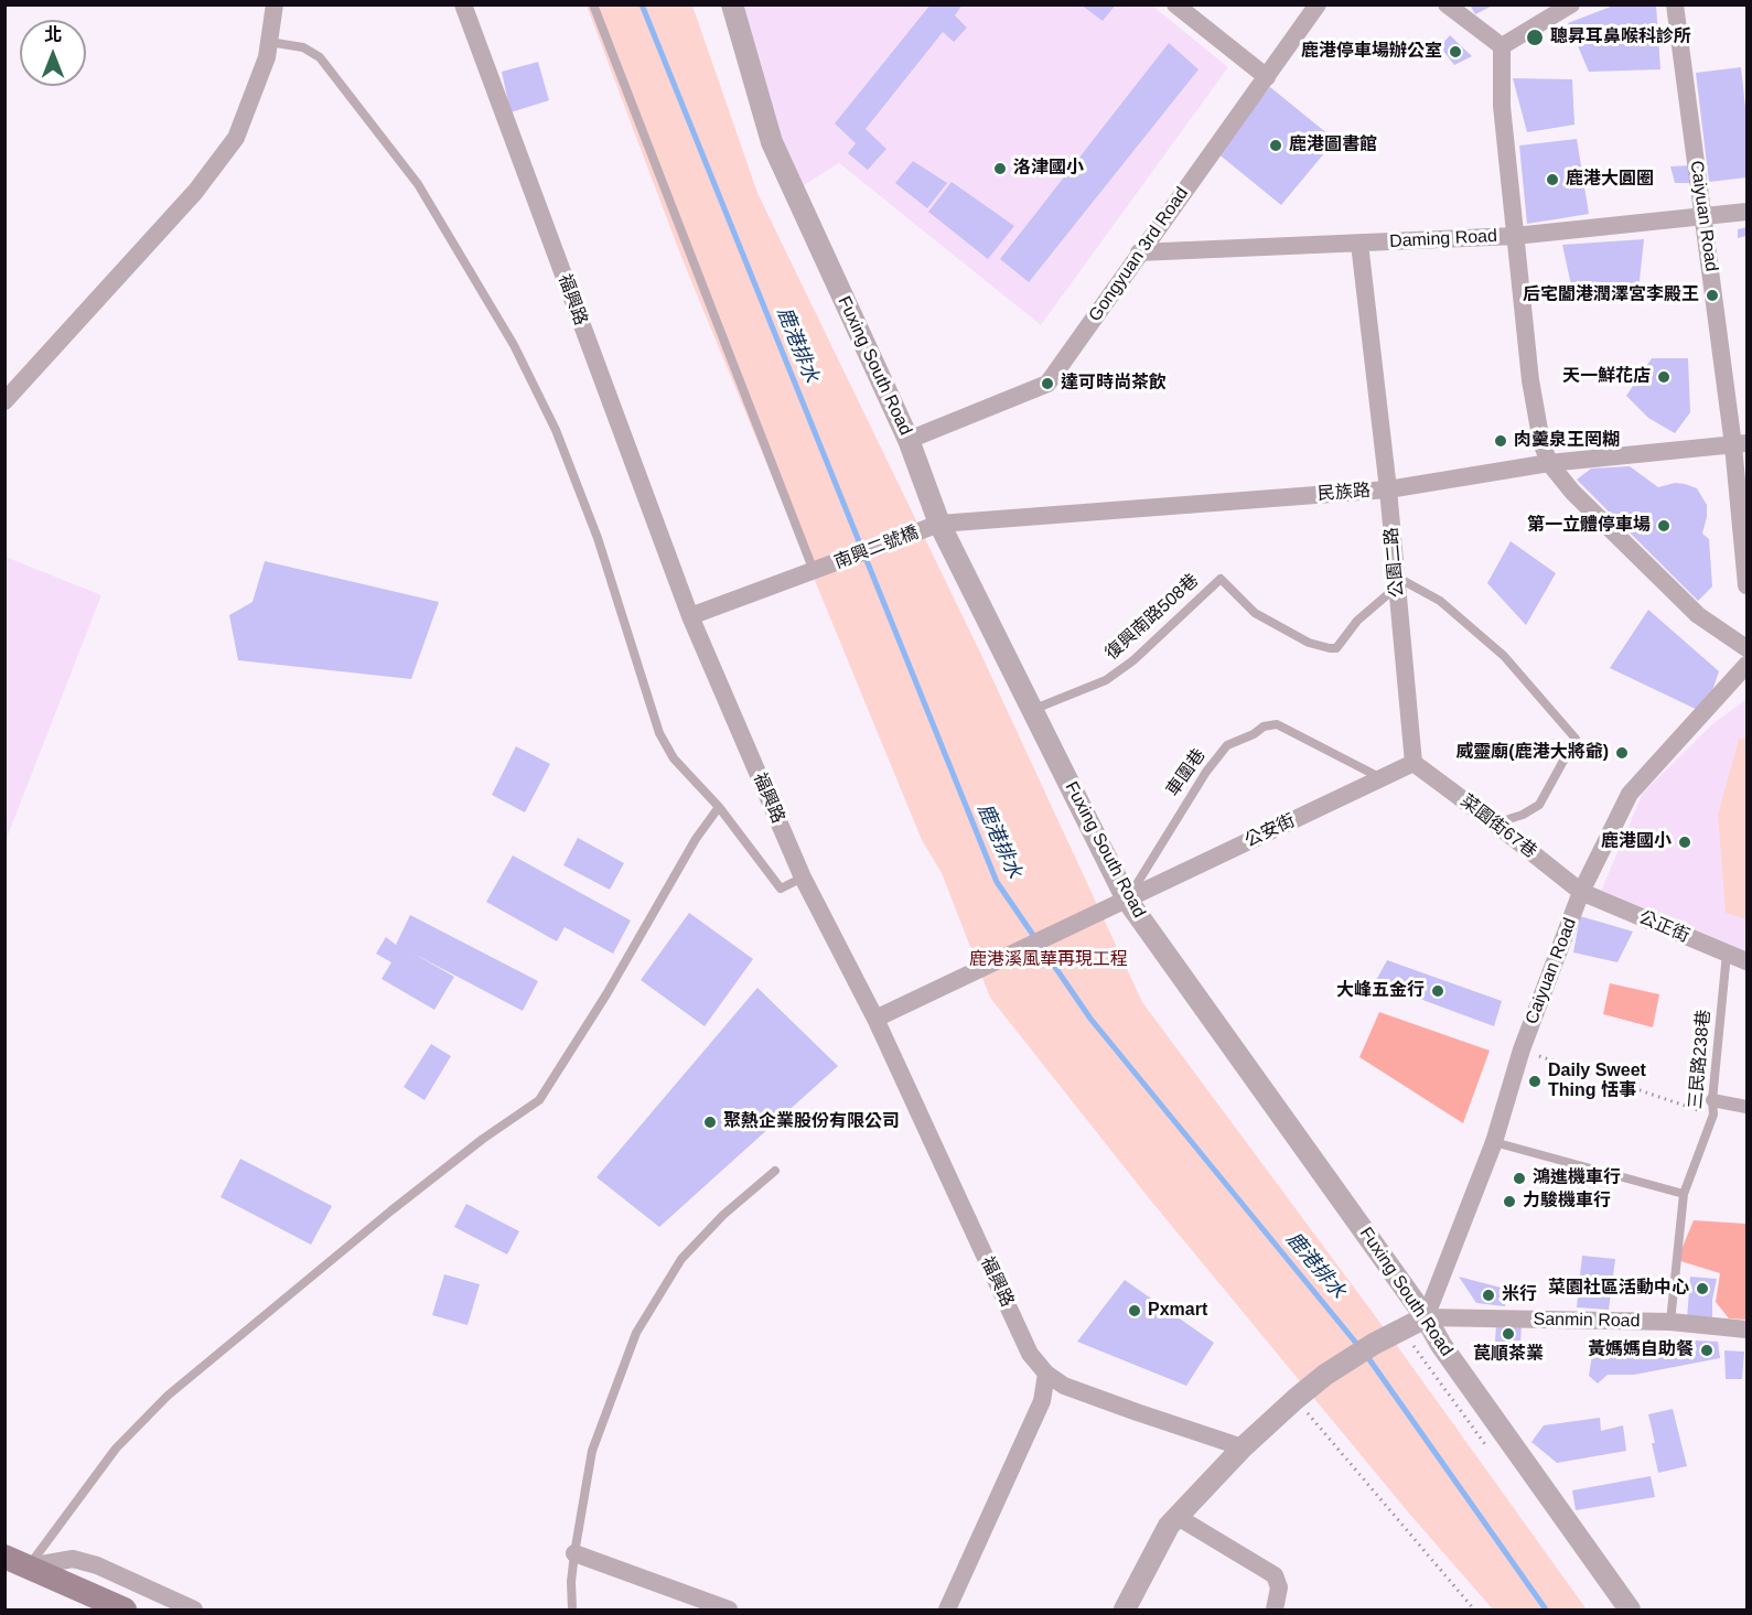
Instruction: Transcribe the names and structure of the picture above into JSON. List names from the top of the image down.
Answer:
{
  "streets": {
    "street": [
      "Caiyuan Road",
      "Daming Road",
      "Gongyuan 3rd Road",
      "福興路",
      "Fuxing South Road",
      "民族路",
      "南興二號橋",
      "公園二路",
      "菜園街67巷",
      "公安街",
      "公正街",
      "Sanmin Road"
    ],
    "lane": ["復興南路508巷", "車圍巷", "三民路238巷"]
  },
  "crossings": [
    ["Caiyuan Road", "Daming Road"],
    ["Caiyuan Road", "Fuxing South Road"],
    ["Caiyuan Road", "民族路"],
    ["Caiyuan Road", "菜園街67巷"],
    ["Caiyuan Road", "公正街"],
    ["Caiyuan Road", "Sanmin Road"],
    ["Daming Road", "Gongyuan 3rd Road"],
    ["Daming Road", "公園二路"],
    ["Gongyuan 3rd Road", "Fuxing South Road"],
    ["福興路", "南興二號橋"],
    ["福興路", "公安街"],
    ["Fuxing South Road", "民族路"],
    ["Fuxing South Road", "南興二號橋"],
    ["Fuxing South Road", "復興南路508巷"],
    ["Fuxing South Road", "車圍巷"],
    ["Fuxing South Road", "公安街"],
    ["Fuxing South Road", "Sanmin Road"],
    ["民族路", "南興二號橋"],
    ["民族路", "公園二路"],
    ["公園二路", "復興南路508巷"],
    ["公園二路", "菜園街67巷"],
    ["公園二路", "公安街"],
    ["車圍巷", "公安街"],
    ["菜園街67巷", "公安街"],
    ["菜園街67巷", "公正街"],
    ["公正街", "三民路238巷"],
    ["三民路238巷", "Sanmin Road"]
  ],
  "water": ["鹿港排水"],
  "parks": ["鹿港溪風華再現工程"],
  "places": [
    "聰昇耳鼻喉科診所",
    "鹿港停車場辦公室",
    "鹿港圖書館",
    "洛津國小",
    "鹿港大圓圈",
    "后宅闔港潤澤宮李殿王",
    "天一鮮花店",
    "達可時尚茶飲",
    "肉羹泉王罔糊",
    "第一立體停車場",
    "威靈廟(鹿港大將爺)",
    "鹿港國小",
    "大峰五金行",
    "Daily Sweet Thing 恬事",
    "聚熱企業股份有限公司",
    "鴻進機車行",
    "力駿機車行",
    "菜園社區活動中心",
    "米行",
    "Pxmart",
    "苠順茶業",
    "黃媽媽自助餐"
  ],
  "north": "top"
}
